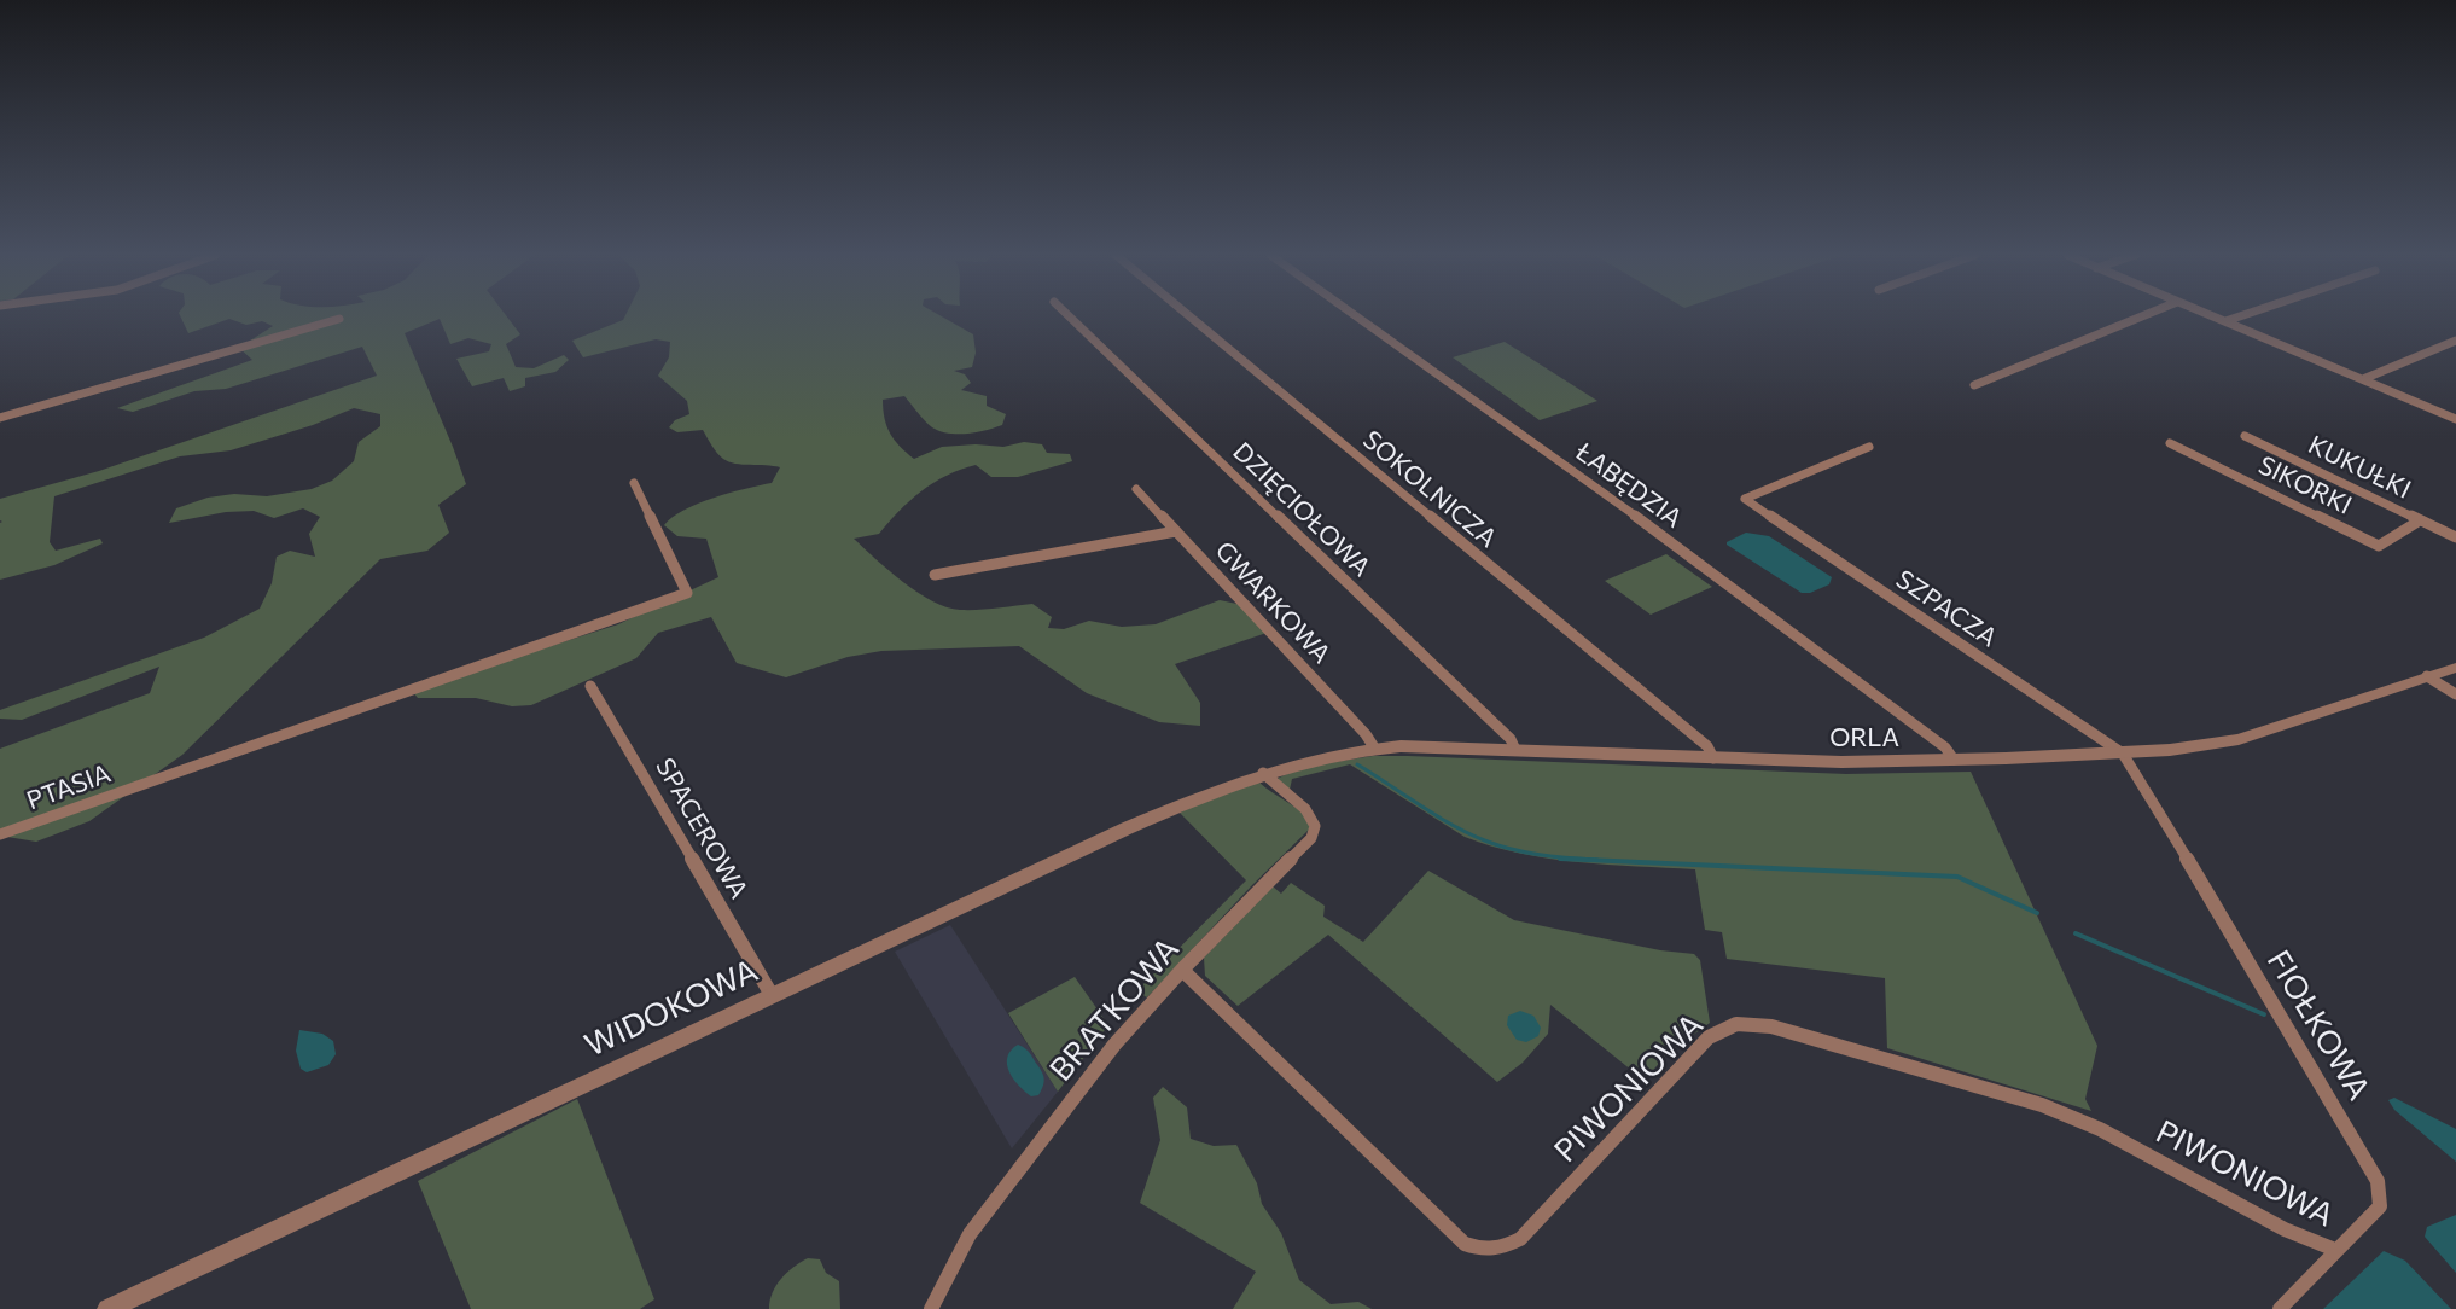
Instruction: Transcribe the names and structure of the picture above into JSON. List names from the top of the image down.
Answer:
{
  "streets": {
    "street": [
      "KUKUŁKI",
      "ŁABĘDZIA",
      "SIKORKI",
      "SOKOLNICZA",
      "DZIĘCIOŁOWA",
      "GWARKOWA",
      "SZPACZA",
      "ORLA",
      "PTASIA",
      "SPACEROWA",
      "WIDOKOWA",
      "BRATKOWA",
      "FIOŁKOWA",
      "PIWONIOWA"
    ]
  },
  "crossings": [
    ["KUKUŁKI", "SIKORKI"],
    ["ŁABĘDZIA", "ORLA"],
    ["SOKOLNICZA", "ORLA"],
    ["DZIĘCIOŁOWA", "ORLA"],
    ["GWARKOWA", "ORLA"],
    ["SZPACZA", "ORLA"],
    ["SZPACZA", "FIOŁKOWA"],
    ["ORLA", "WIDOKOWA"],
    ["ORLA", "BRATKOWA"],
    ["ORLA", "FIOŁKOWA"],
    ["SPACEROWA", "WIDOKOWA"],
    ["WIDOKOWA", "BRATKOWA"],
    ["BRATKOWA", "PIWONIOWA"],
    ["FIOŁKOWA", "PIWONIOWA"]
  ]
}
